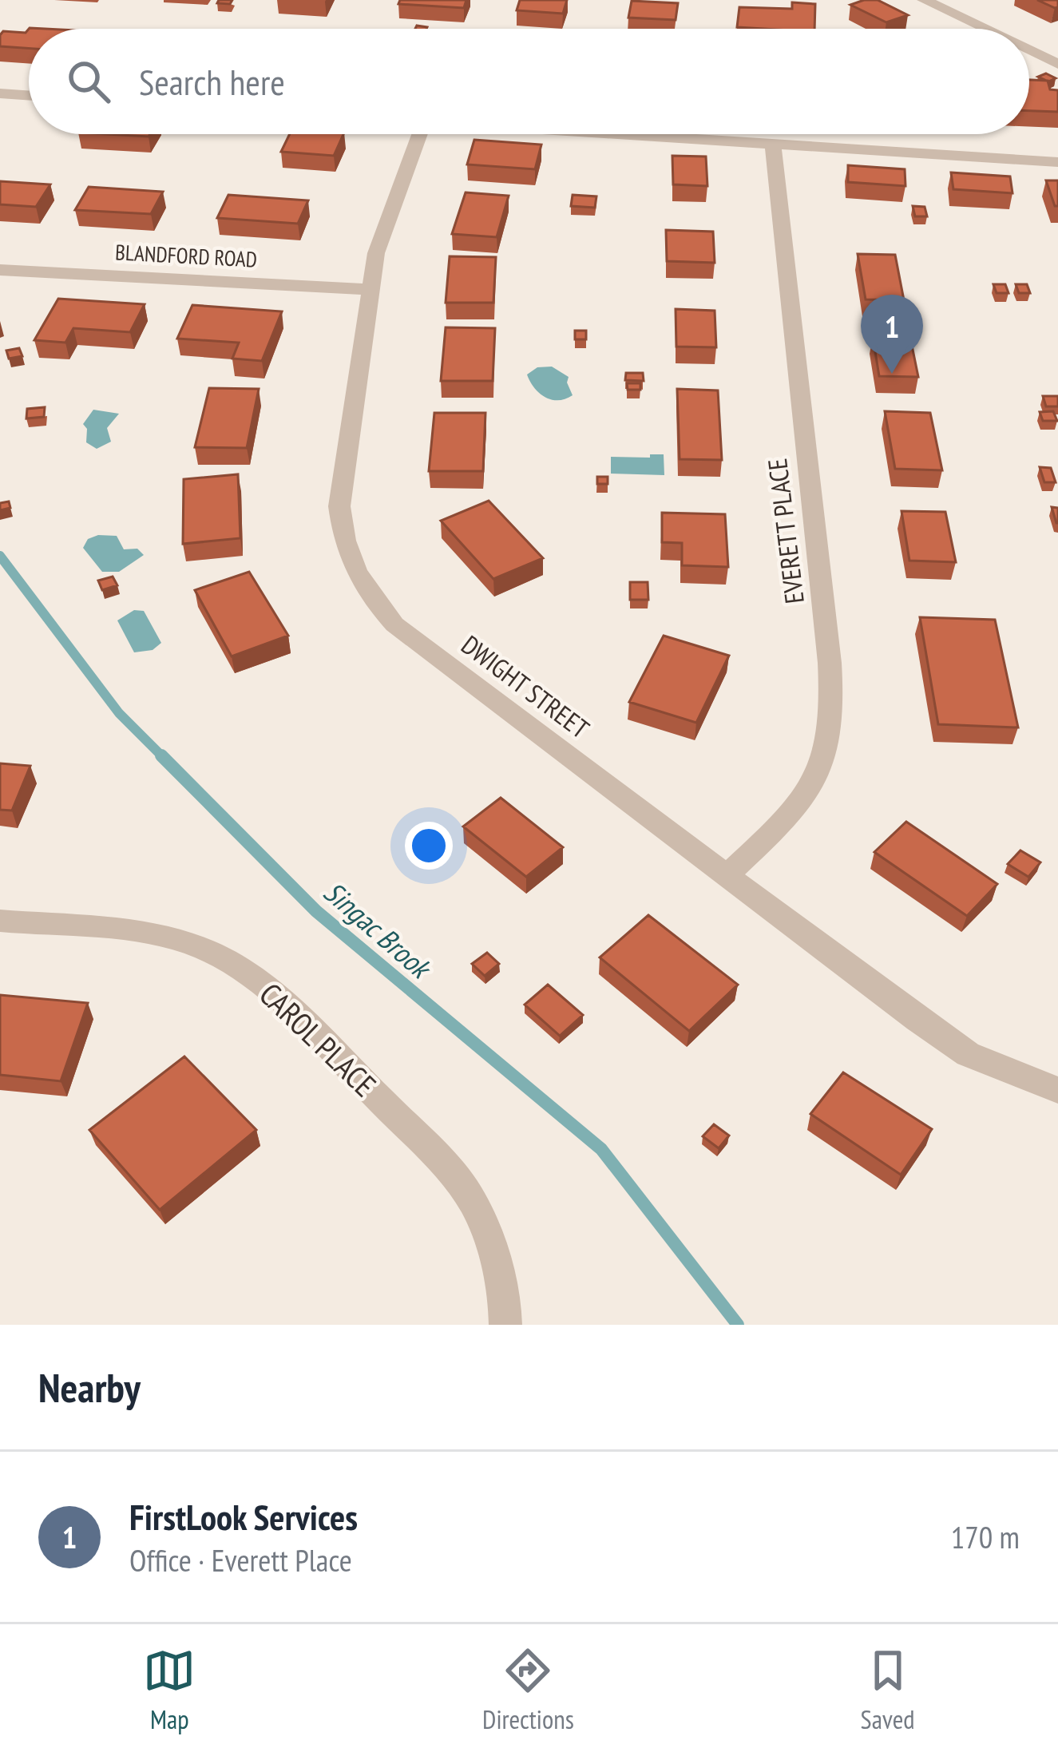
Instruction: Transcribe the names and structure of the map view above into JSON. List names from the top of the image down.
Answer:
{
  "streets": {
    "street": [
      "BLANDFORD ROAD",
      "EVERETT PLACE",
      "DWIGHT STREET",
      "CAROL PLACE"
    ]
  },
  "crossings": [
    ["BLANDFORD ROAD", "DWIGHT STREET"],
    ["EVERETT PLACE", "DWIGHT STREET"]
  ],
  "water": ["Singac Brook"],
  "page": {
    "search": "Search here",
    "pins": "1",
    "heading": "Nearby",
    "list": [
      {
        "mark": "1",
        "name": "FirstLook Services",
        "note": "Office · Everett Place",
        "value": "170 m"
      }
    ],
    "nav": ["Map", "Directions", "Saved"]
  }
}
